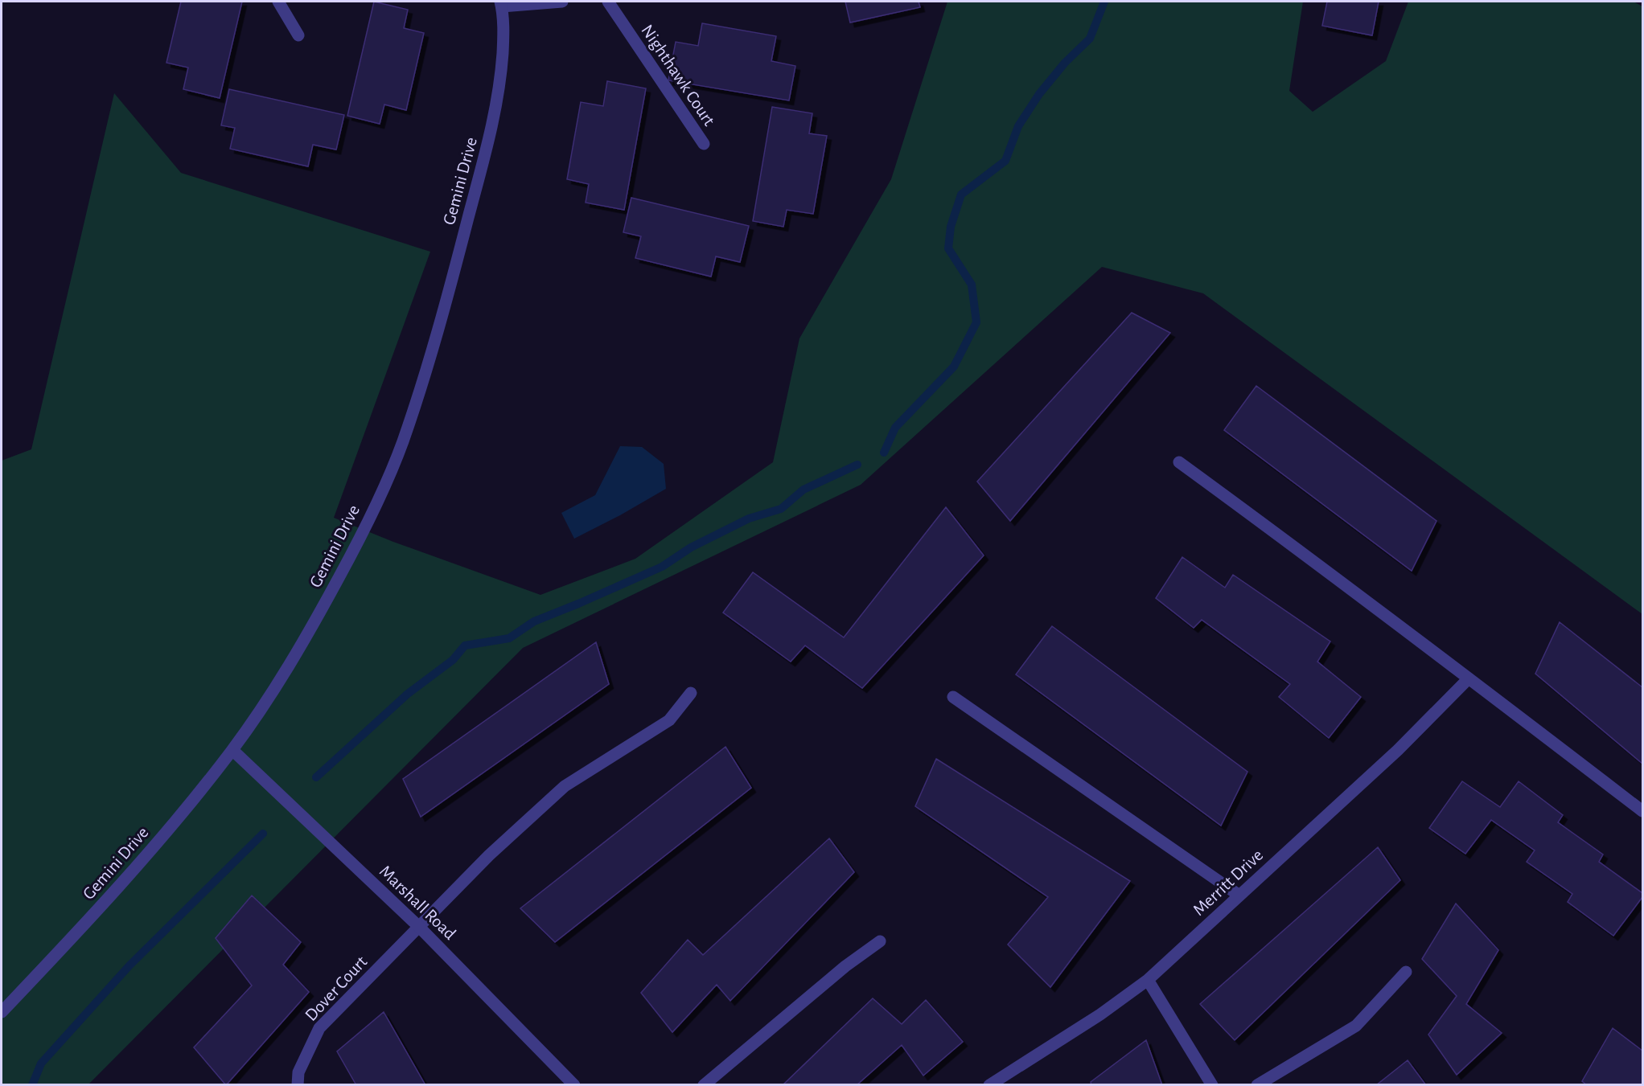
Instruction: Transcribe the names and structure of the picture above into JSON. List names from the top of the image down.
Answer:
{
  "streets": {
    "street": [
      "Nighthawk Court",
      "Gemini Drive",
      "Merritt Drive",
      "Marshall Road",
      "Dover Court"
    ]
  },
  "crossings": [
    ["Gemini Drive", "Marshall Road"],
    ["Marshall Road", "Dover Court"]
  ]
}
